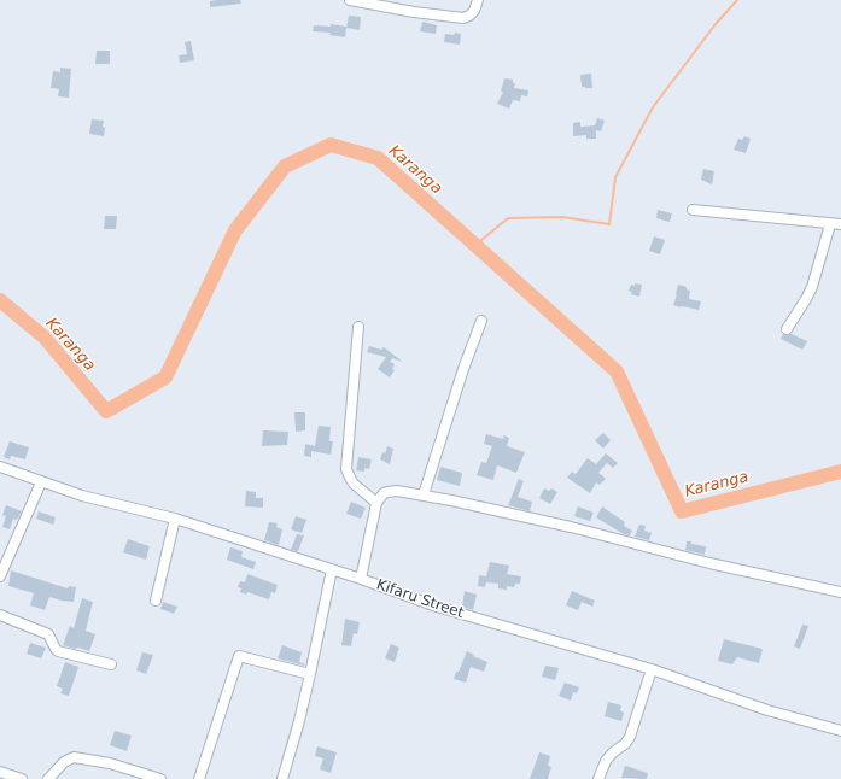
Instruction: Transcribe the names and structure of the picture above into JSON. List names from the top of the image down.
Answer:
{
  "streets": {
    "street": ["Kifaru Street"]
  },
  "water": ["Karanga"]
}
